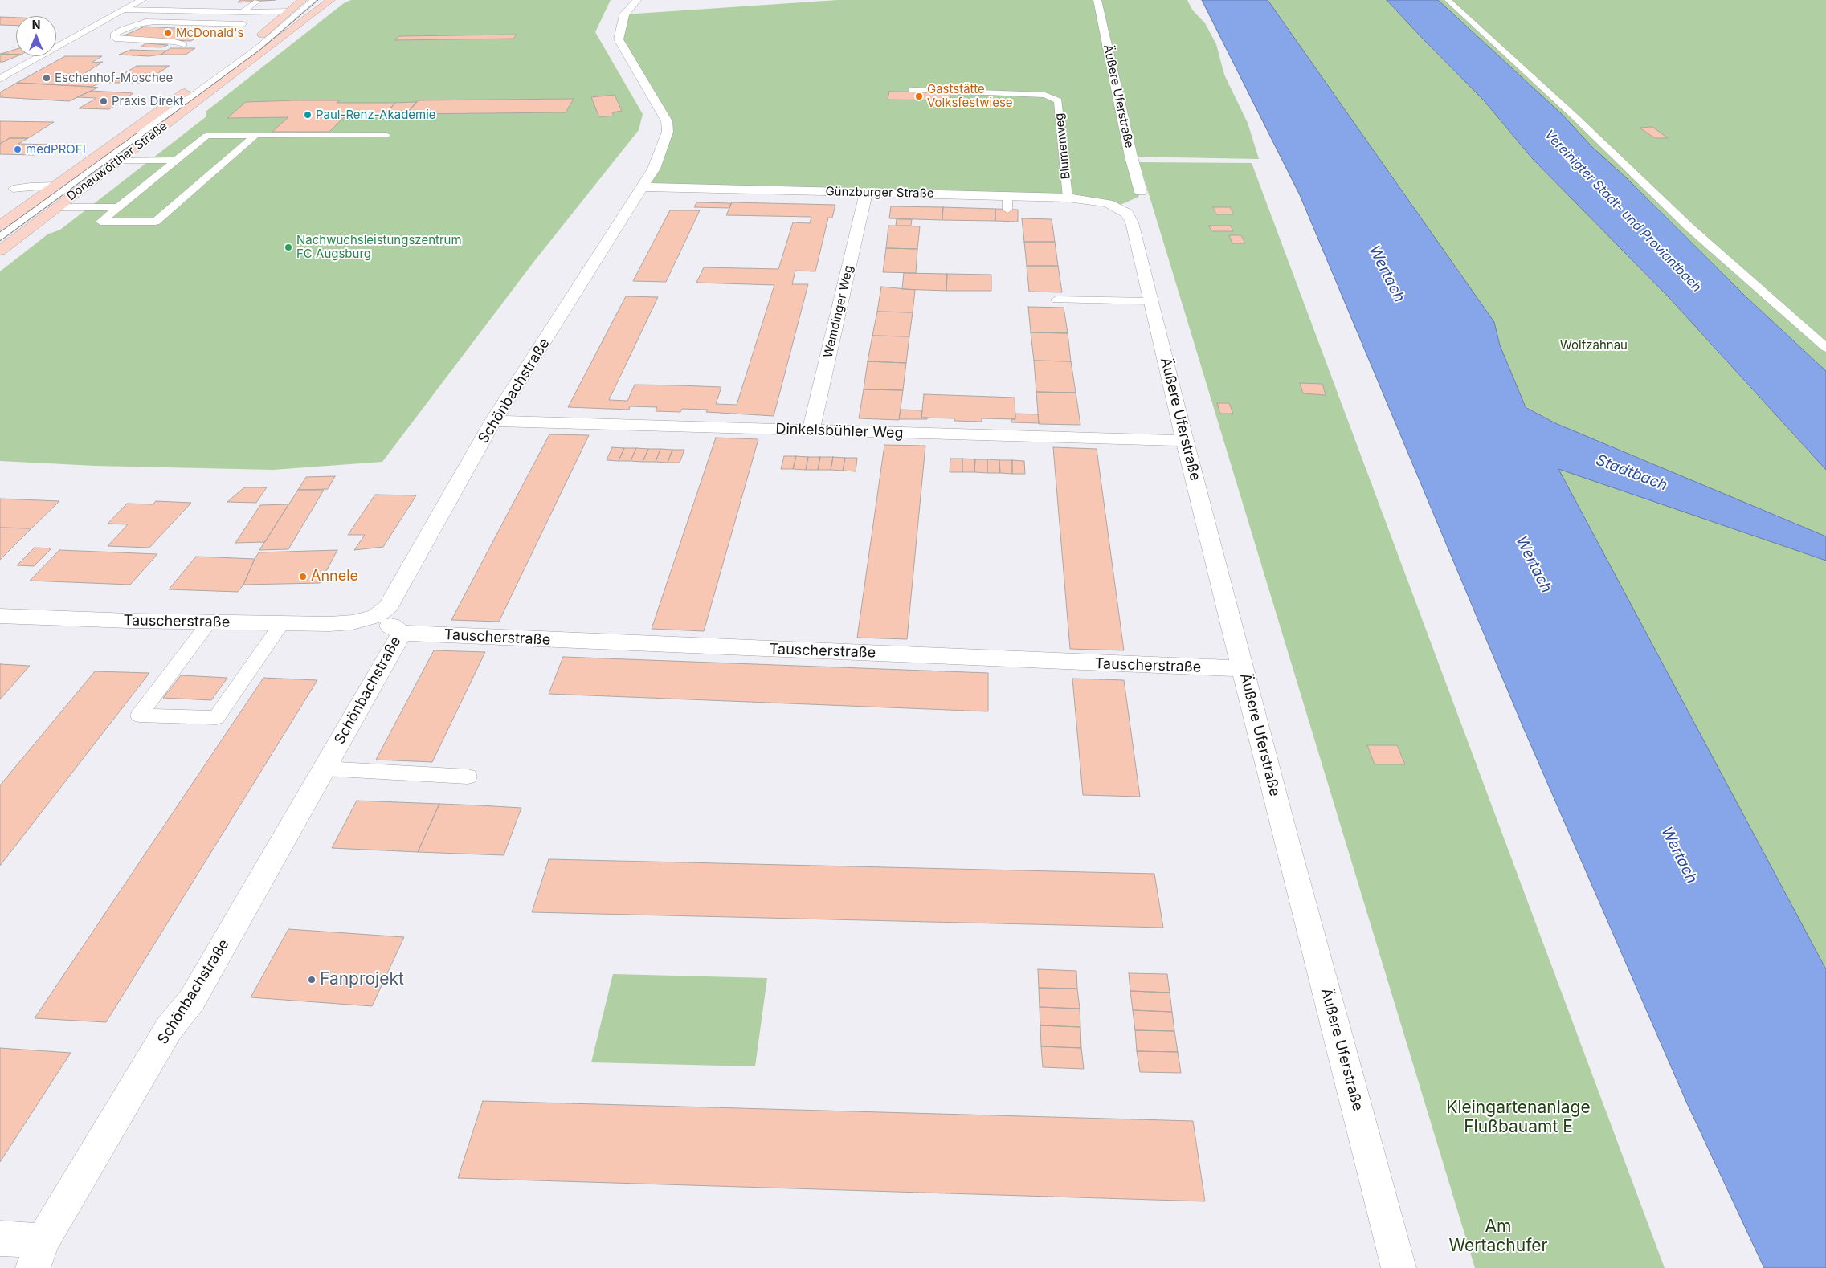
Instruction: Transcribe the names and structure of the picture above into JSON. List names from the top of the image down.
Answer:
{
  "streets": {
    "main road": ["Donauwörther Straße"],
    "street": [
      "Äußere Uferstraße",
      "Günzburger Straße",
      "Wemdinger Weg",
      "Schönbachstraße",
      "Dinkelsbühler Weg",
      "Tauscherstraße"
    ],
    "lane": ["Blumenweg"]
  },
  "crossings": [
    ["Äußere Uferstraße", "Günzburger Straße"],
    ["Äußere Uferstraße", "Dinkelsbühler Weg"],
    ["Äußere Uferstraße", "Tauscherstraße"],
    ["Blumenweg", "Günzburger Straße"],
    ["Günzburger Straße", "Wemdinger Weg"],
    ["Günzburger Straße", "Schönbachstraße"],
    ["Wemdinger Weg", "Dinkelsbühler Weg"],
    ["Schönbachstraße", "Dinkelsbühler Weg"],
    ["Schönbachstraße", "Tauscherstraße"]
  ],
  "water": ["Vereinigter Stadt- und Proviantbach", "Wertach", "Stadtbach"],
  "parks": ["Wolfzahnau", "Kleingartenanlage Flußbauamt E", "Am Wertachufer"],
  "places": [
    "McDonald's",
    "Eschenhof-Moschee",
    "Gaststätte Volksfestwiese",
    "Praxis Direkt",
    "Paul-Renz-Akademie",
    "medPROFI",
    "Nachwuchsleistungszentrum FC Augsburg",
    "Annele",
    "Fanprojekt"
  ],
  "north": "top"
}
